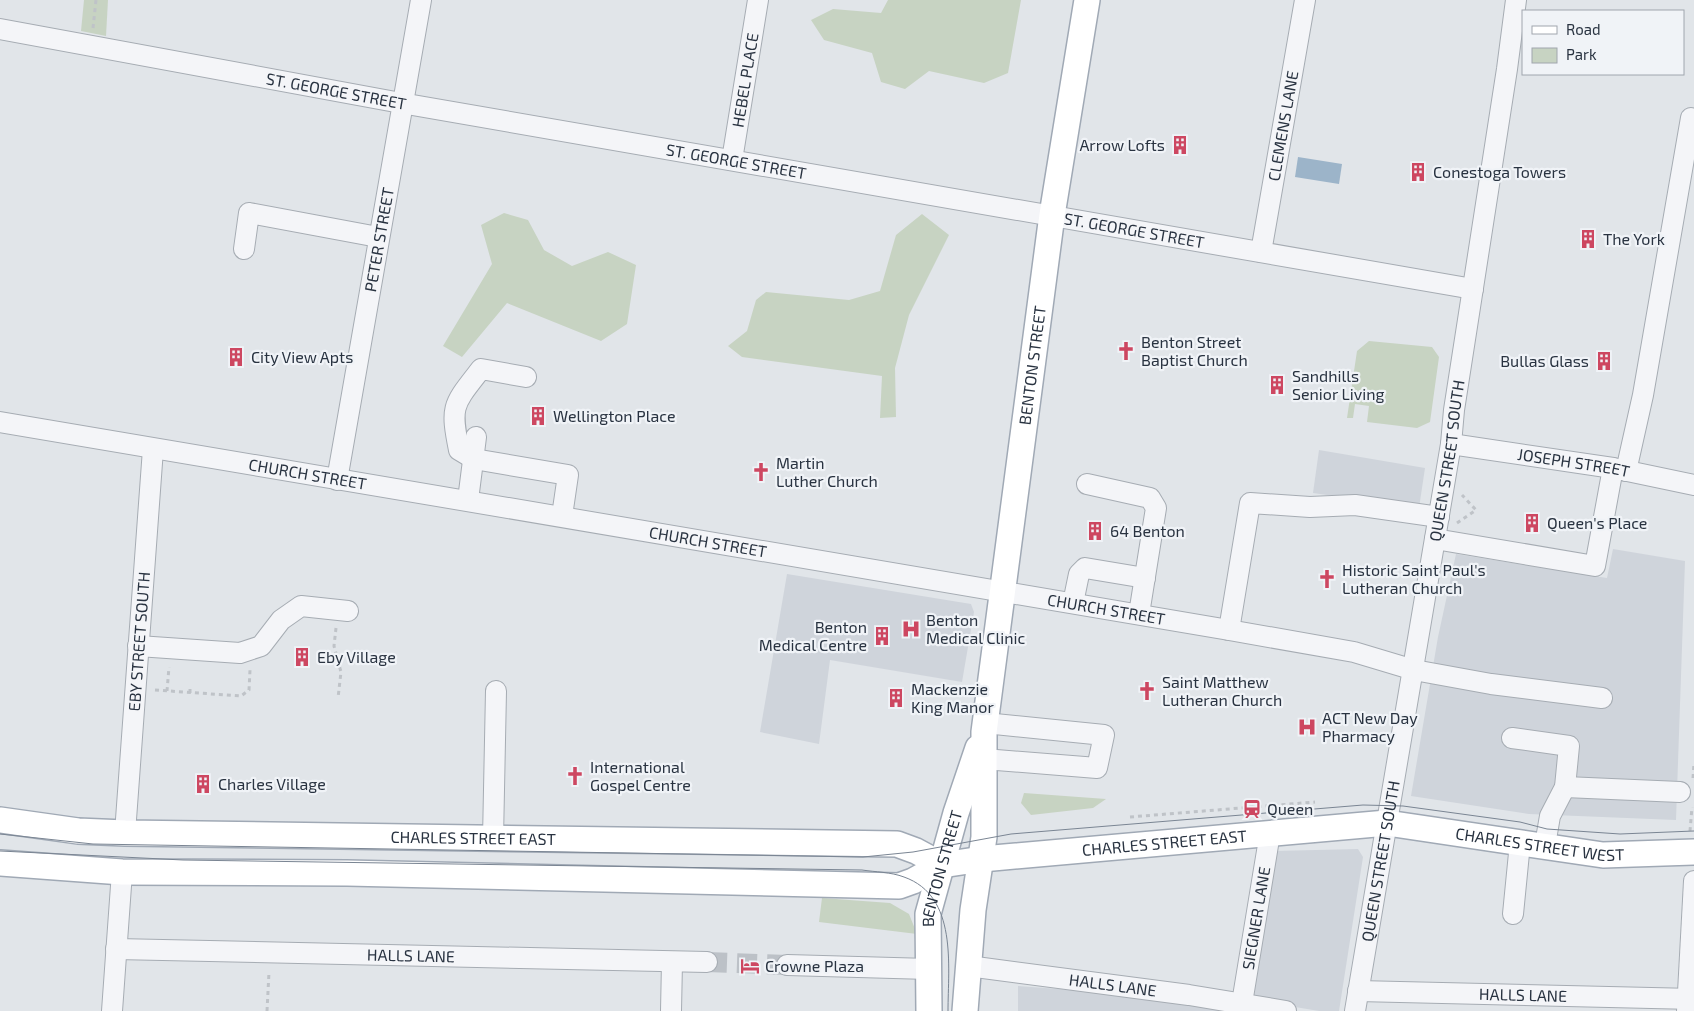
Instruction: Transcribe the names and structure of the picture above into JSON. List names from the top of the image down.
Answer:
{
  "streets": {
    "main road": ["BENTON STREET", "CHARLES STREET EAST", "CHARLES STREET WEST"],
    "street": [
      "HEBEL PLACE",
      "ST. GEORGE STREET",
      "CLEMENS LANE",
      "PETER STREET",
      "QUEEN STREET SOUTH",
      "JOSEPH STREET",
      "CHURCH STREET",
      "EBY STREET SOUTH",
      "SIEGNER LANE",
      "HALLS LANE"
    ]
  },
  "crossings": [
    ["HEBEL PLACE", "ST. GEORGE STREET"],
    ["ST. GEORGE STREET", "CLEMENS LANE"],
    ["ST. GEORGE STREET", "PETER STREET"],
    ["ST. GEORGE STREET", "BENTON STREET"],
    ["ST. GEORGE STREET", "QUEEN STREET SOUTH"],
    ["PETER STREET", "CHURCH STREET"],
    ["BENTON STREET", "CHURCH STREET"],
    ["BENTON STREET", "CHARLES STREET EAST"],
    ["BENTON STREET", "HALLS LANE"],
    ["QUEEN STREET SOUTH", "JOSEPH STREET"],
    ["QUEEN STREET SOUTH", "CHURCH STREET"],
    ["QUEEN STREET SOUTH", "CHARLES STREET EAST"],
    ["QUEEN STREET SOUTH", "CHARLES STREET WEST"],
    ["QUEEN STREET SOUTH", "HALLS LANE"],
    ["CHURCH STREET", "EBY STREET SOUTH"],
    ["EBY STREET SOUTH", "CHARLES STREET EAST"],
    ["CHARLES STREET EAST", "CHARLES STREET WEST"],
    ["CHARLES STREET EAST", "SIEGNER LANE"],
    ["SIEGNER LANE", "HALLS LANE"]
  ],
  "places": {
    "building": [
      "Arrow Lofts",
      "Conestoga Towers",
      "The York",
      "City View Apts",
      "Bullas Glass",
      "Sandhills Senior Living",
      "Wellington Place",
      "Queen's Place",
      "64 Benton",
      "Benton Medical Centre",
      "Eby Village",
      "Mackenzie King Manor",
      "Charles Village"
    ],
    "church": [
      "Benton Street Baptist Church",
      "Martin Luther Church",
      "Historic Saint Paul's Lutheran Church",
      "Saint Matthew Lutheran Church",
      "International Gospel Centre"
    ],
    "hospital": ["Benton Medical Clinic", "ACT New Day Pharmacy"],
    "station": ["Queen"],
    "hotel": ["Crowne Plaza"]
  },
  "legend": ["Road", "Park"]
}
